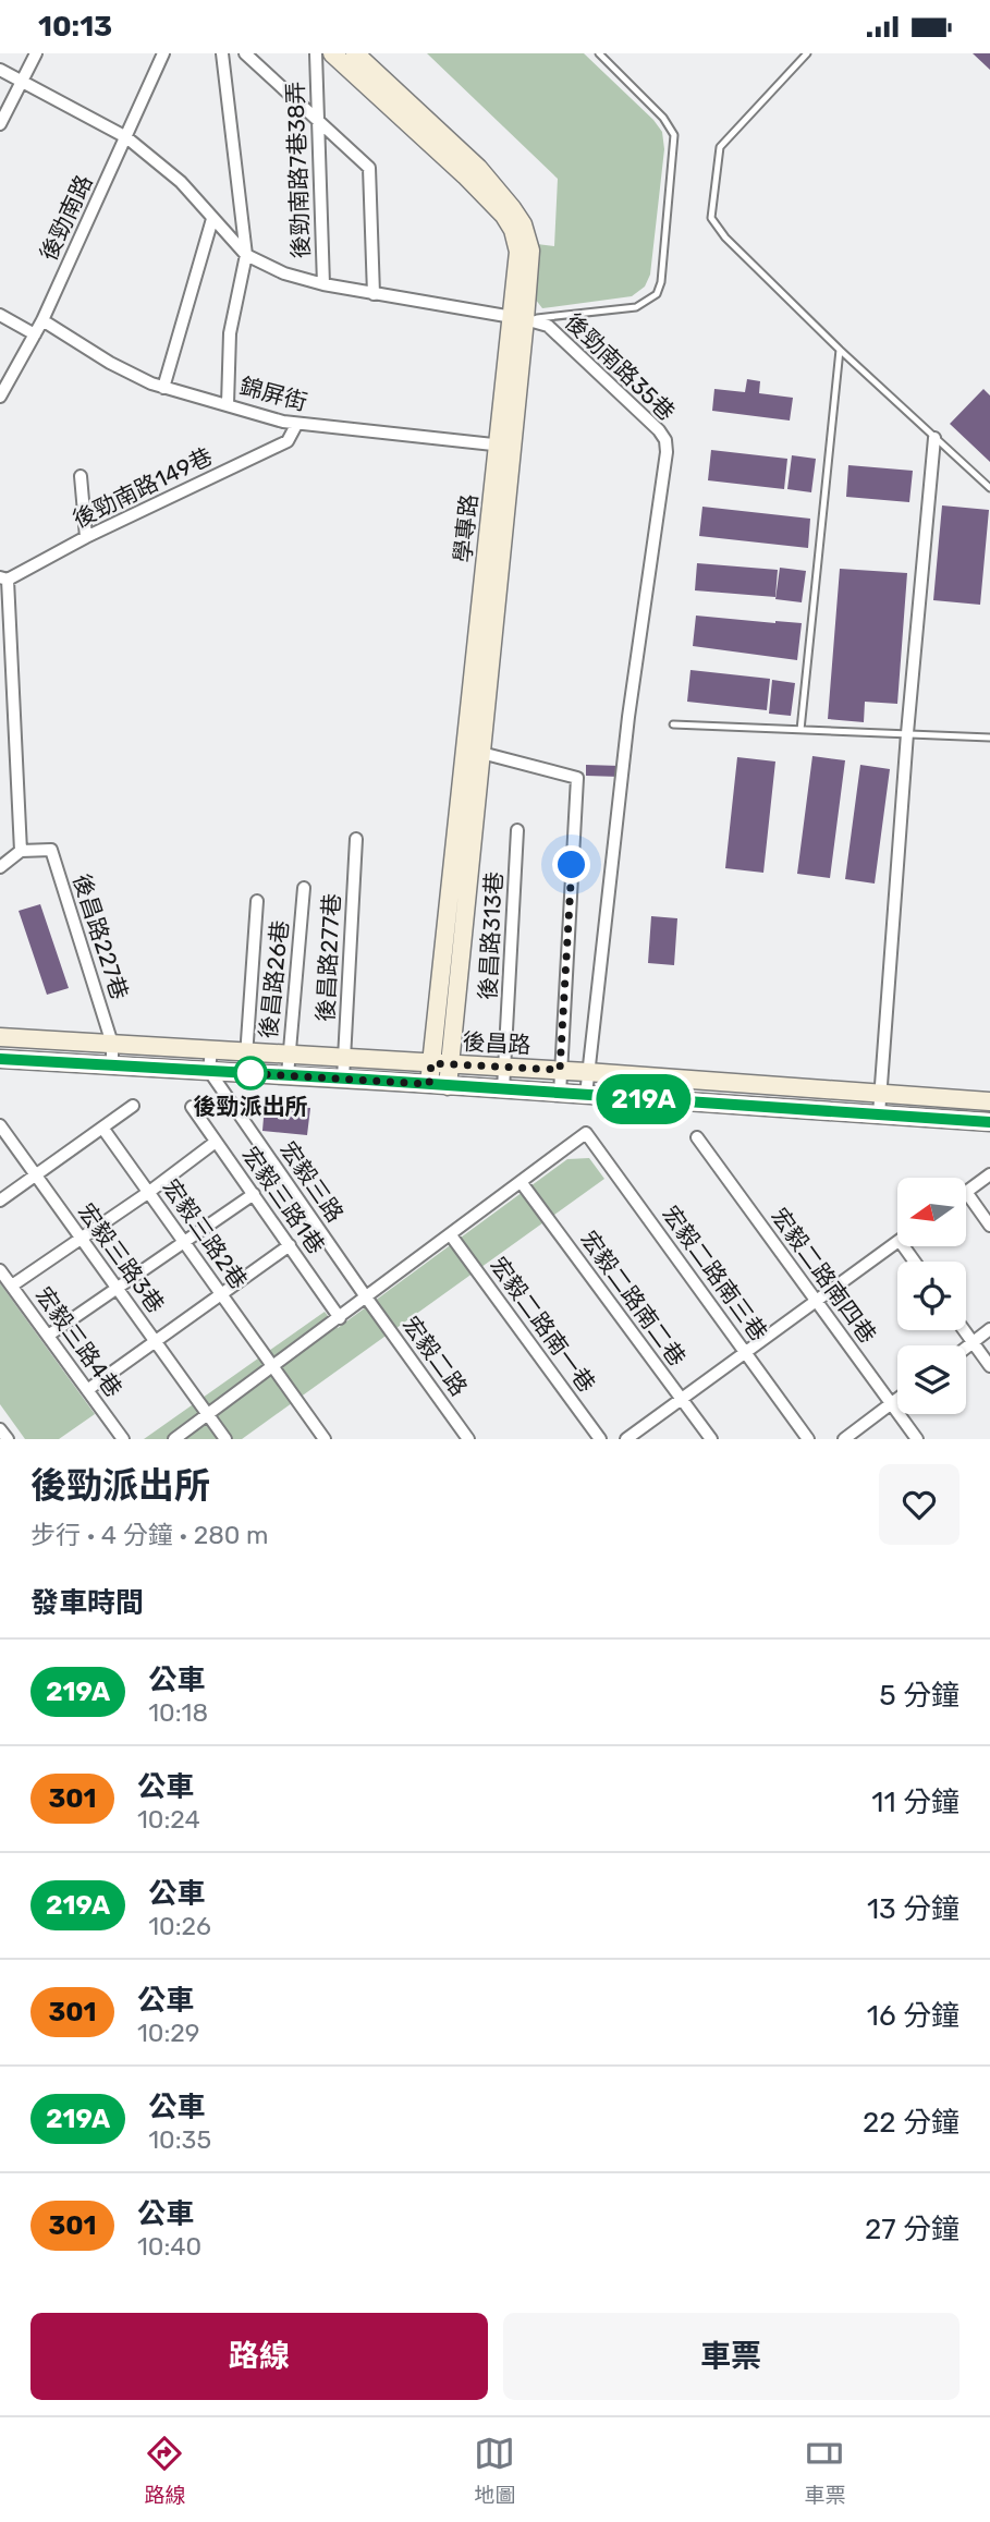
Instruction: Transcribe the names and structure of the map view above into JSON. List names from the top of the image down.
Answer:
{
  "streets": {
    "street": [
      "後勁南路7巷38弄",
      "後勁南路",
      "後勁南路35巷",
      "錦屏街",
      "後勁南路149巷",
      "學專路",
      "後昌路313巷",
      "後昌路227巷",
      "後昌路277巷",
      "後昌路26巷",
      "後昌路",
      "宏毅三路",
      "宏毅三路1巷",
      "宏毅三路2巷",
      "宏毅三路3巷",
      "宏毅二路南三巷",
      "宏毅二路南四巷",
      "宏毅二路南二巷",
      "宏毅二路南一巷",
      "宏毅三路4巷",
      "宏毅二路"
    ]
  },
  "crossings": [
    ["後勁南路7巷38弄", "後勁南路35巷"],
    ["後勁南路", "後勁南路35巷"],
    ["後勁南路", "錦屏街"],
    ["後勁南路35巷", "學專路"],
    ["後勁南路35巷", "後昌路"],
    ["錦屏街", "後勁南路149巷"],
    ["錦屏街", "學專路"],
    ["學專路", "後昌路"],
    ["後昌路313巷", "後昌路"],
    ["後昌路227巷", "後昌路"],
    ["後昌路277巷", "後昌路"],
    ["後昌路26巷", "後昌路"],
    ["後昌路", "宏毅三路"],
    ["宏毅三路", "宏毅二路"],
    ["宏毅二路南三巷", "宏毅二路南二巷"]
  ],
  "places": ["後勁派出所"],
  "lines": ["bus line 219A"],
  "north": "left",
  "page": {
    "status": "10:13",
    "on_map": "219A",
    "heading": [
      ["後勁派出所", "步行 · 4 分鐘 · 280 m"],
      "發車時間"
    ],
    "list": [
      {
        "mark": "219A",
        "name": "公車",
        "note": "10:18",
        "value": "5 分鐘"
      },
      {
        "mark": "301",
        "name": "公車",
        "note": "10:24",
        "value": "11 分鐘"
      },
      {
        "mark": "219A",
        "name": "公車",
        "note": "10:26",
        "value": "13 分鐘"
      },
      {
        "mark": "301",
        "name": "公車",
        "note": "10:29",
        "value": "16 分鐘"
      },
      {
        "mark": "219A",
        "name": "公車",
        "note": "10:35",
        "value": "22 分鐘"
      },
      {
        "mark": "301",
        "name": "公車",
        "note": "10:40",
        "value": "27 分鐘"
      }
    ],
    "buttons": ["路線", "車票"],
    "tabs": ["路線", "地圖", "車票"]
  }
}
